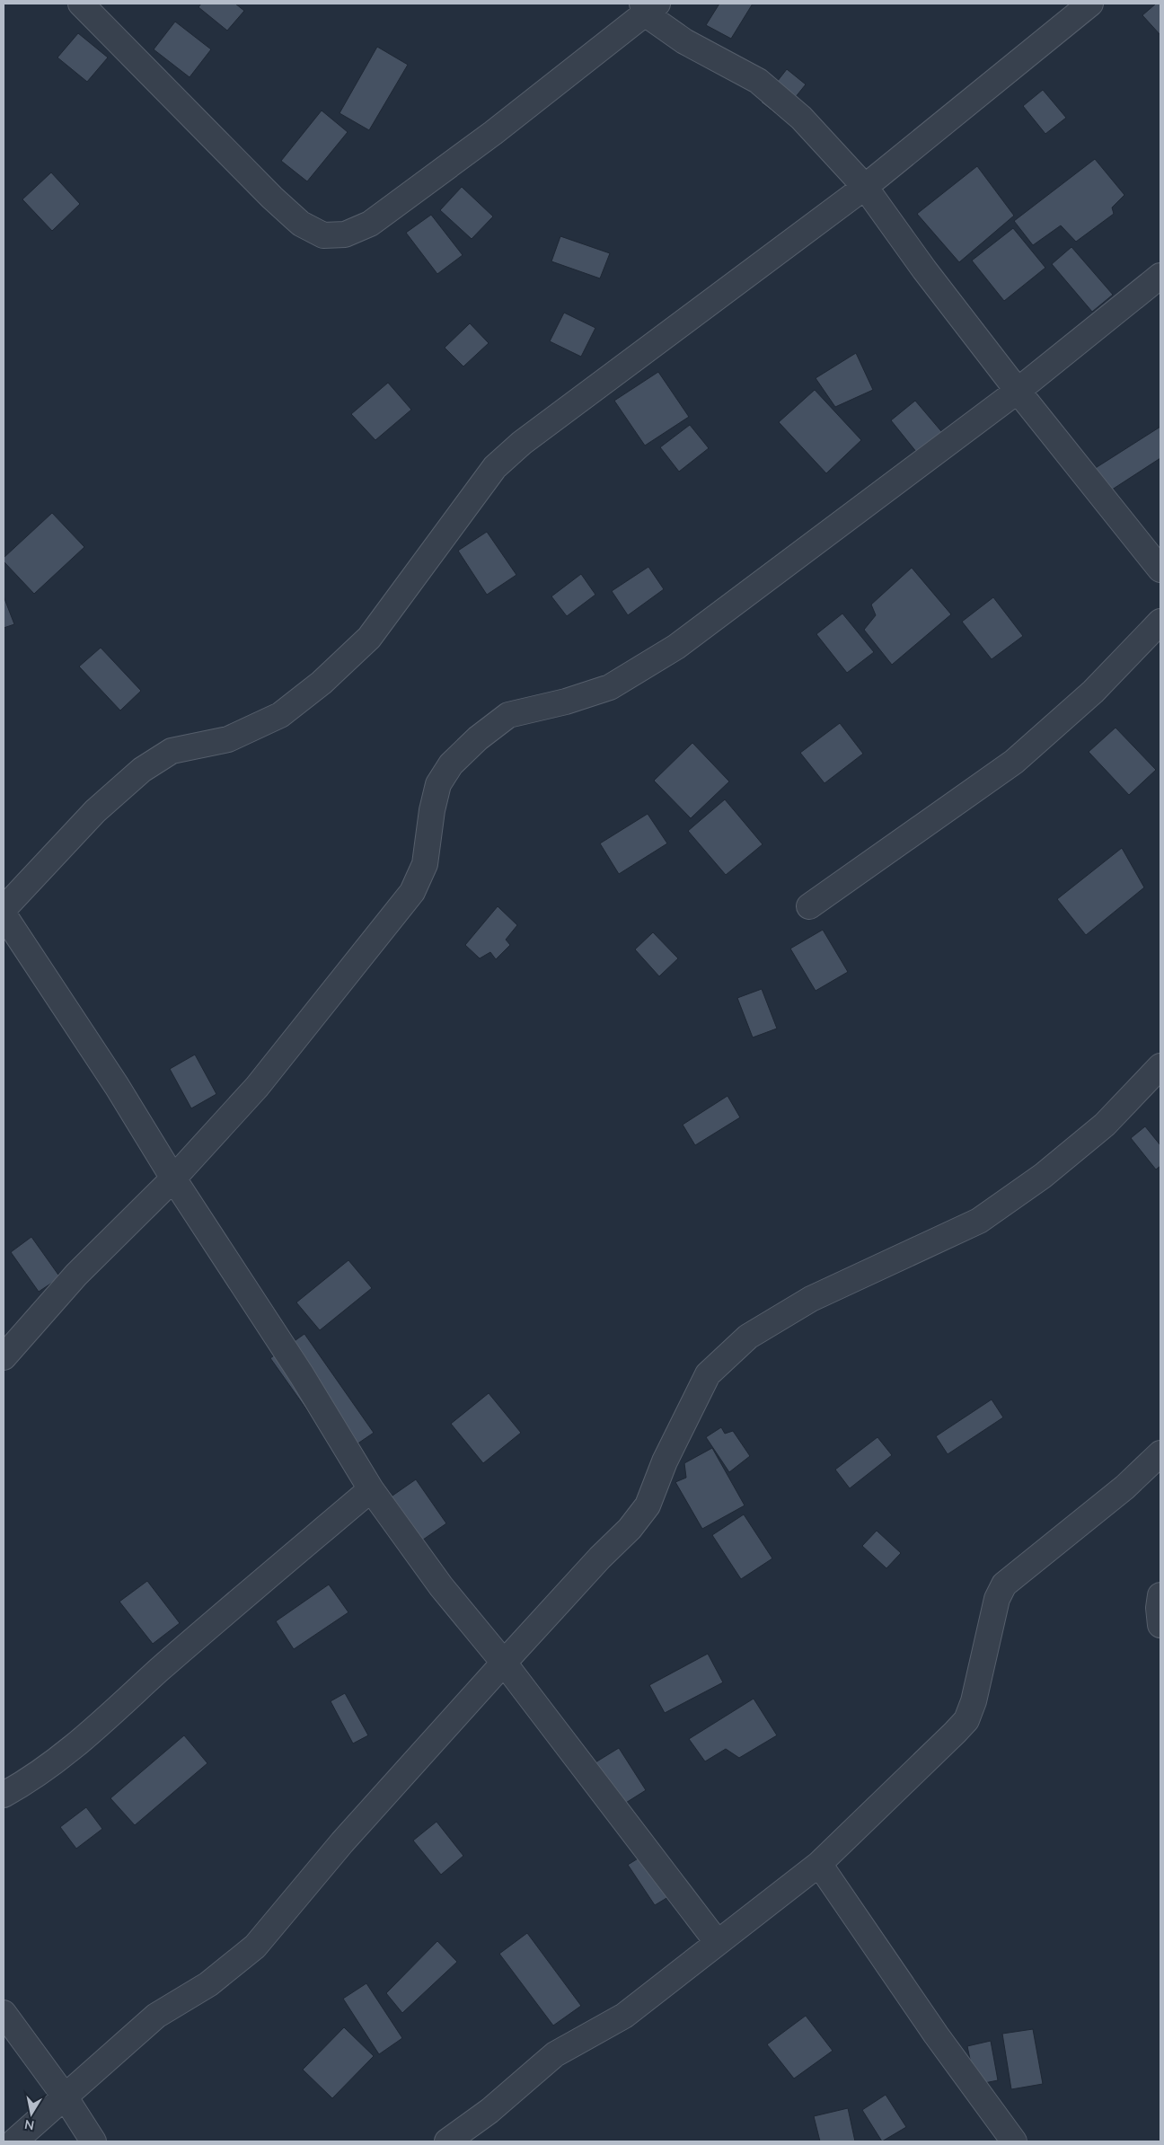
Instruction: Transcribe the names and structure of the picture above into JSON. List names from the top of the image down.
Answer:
{
  "north": "bottom"
}
